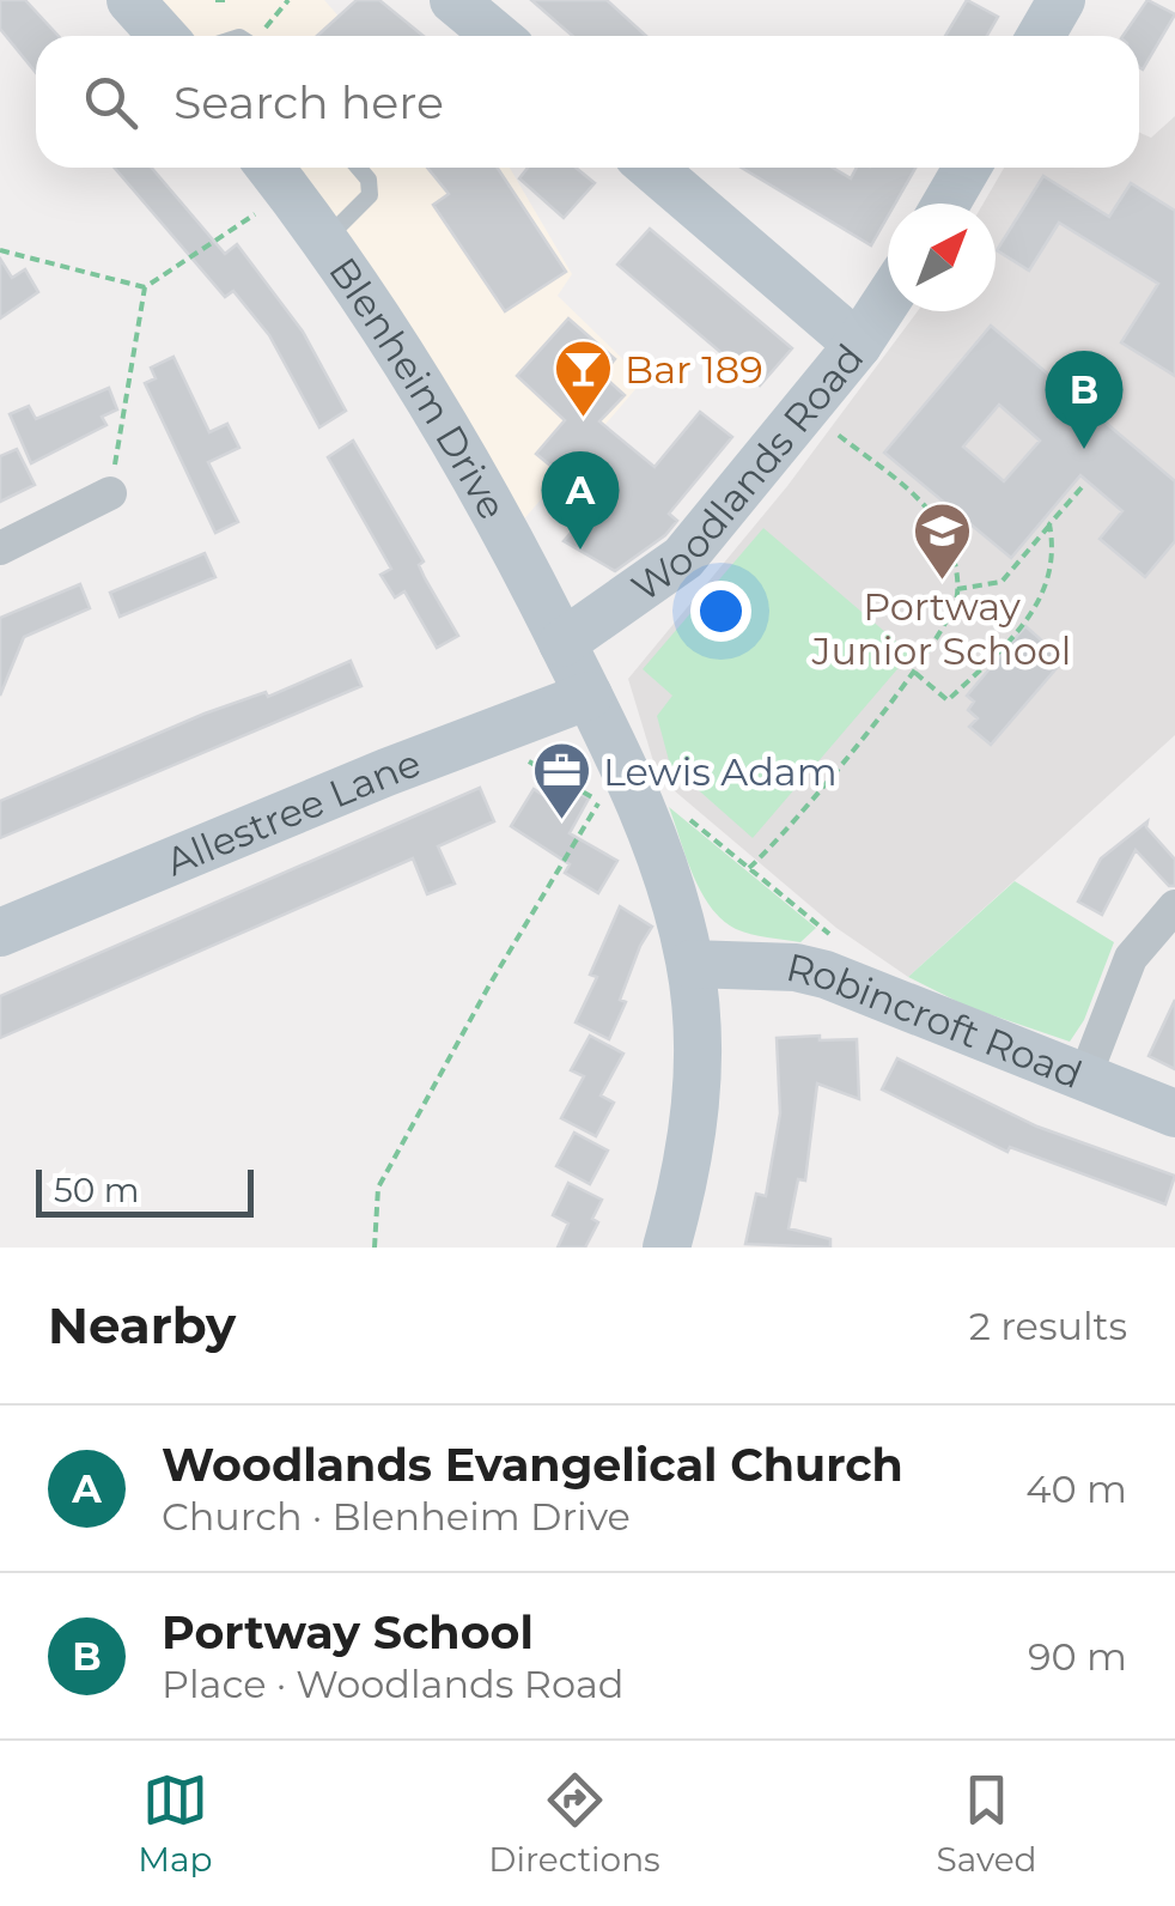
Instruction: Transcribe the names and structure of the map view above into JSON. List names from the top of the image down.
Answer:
{
  "streets": {
    "street": [
      "Blenheim Drive",
      "Woodlands Road",
      "Allestree Lane",
      "Robincroft Road"
    ]
  },
  "crossings": [
    ["Blenheim Drive", "Woodlands Road"],
    ["Blenheim Drive", "Allestree Lane"],
    ["Blenheim Drive", "Robincroft Road"]
  ],
  "places": {
    "bar": ["Bar 189"],
    "school or university": ["Portway Junior School"],
    "office": ["Lewis Adam"]
  },
  "scale_bar": "50 m",
  "north": "top right",
  "page": {
    "search": "Search here",
    "pins": ["B", "A"],
    "scale": "50 m",
    "heading": ["Nearby", "2 results"],
    "list": [
      {
        "mark": "A",
        "name": "Woodlands Evangelical Church",
        "note": "Church · Blenheim Drive",
        "value": "40 m"
      },
      {
        "mark": "B",
        "name": "Portway School",
        "note": "Place · Woodlands Road",
        "value": "90 m"
      }
    ],
    "nav": ["Map", "Directions", "Saved"]
  }
}
